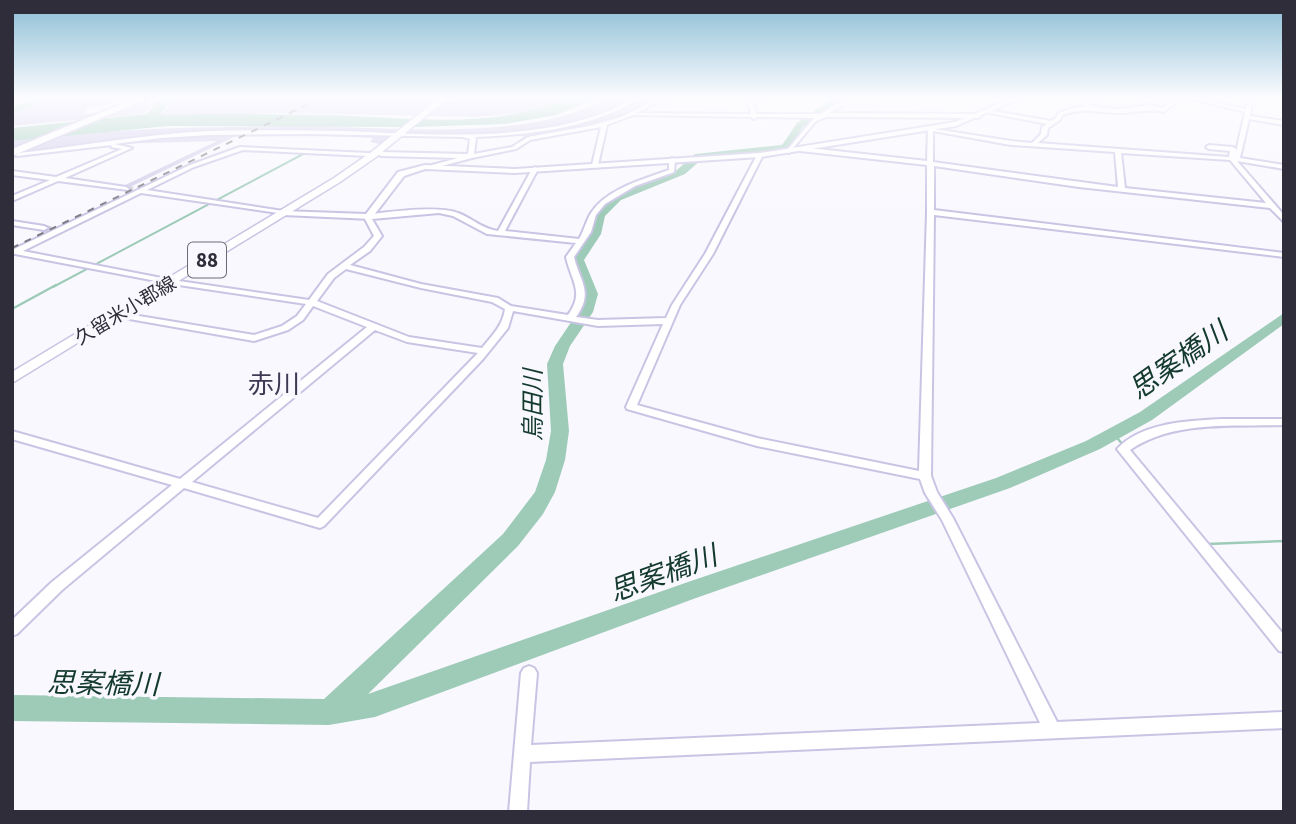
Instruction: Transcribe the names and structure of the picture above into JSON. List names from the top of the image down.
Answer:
{
  "streets": {
    "main road": ["88", "久留米小郡線"]
  },
  "districts": ["赤川"],
  "water": ["思案橋川", "烏田川"]
}
